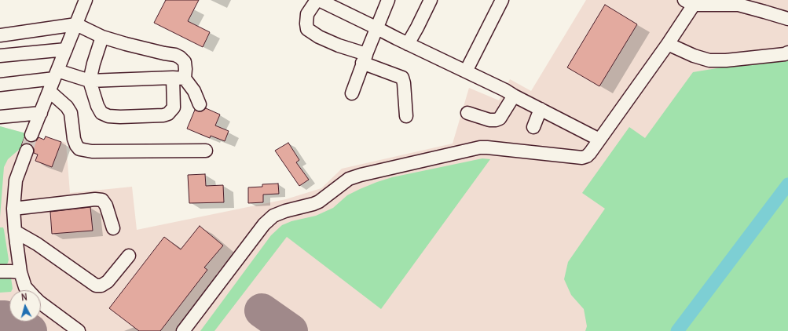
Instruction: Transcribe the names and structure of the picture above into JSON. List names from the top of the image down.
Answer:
{
  "north": "top"
}
